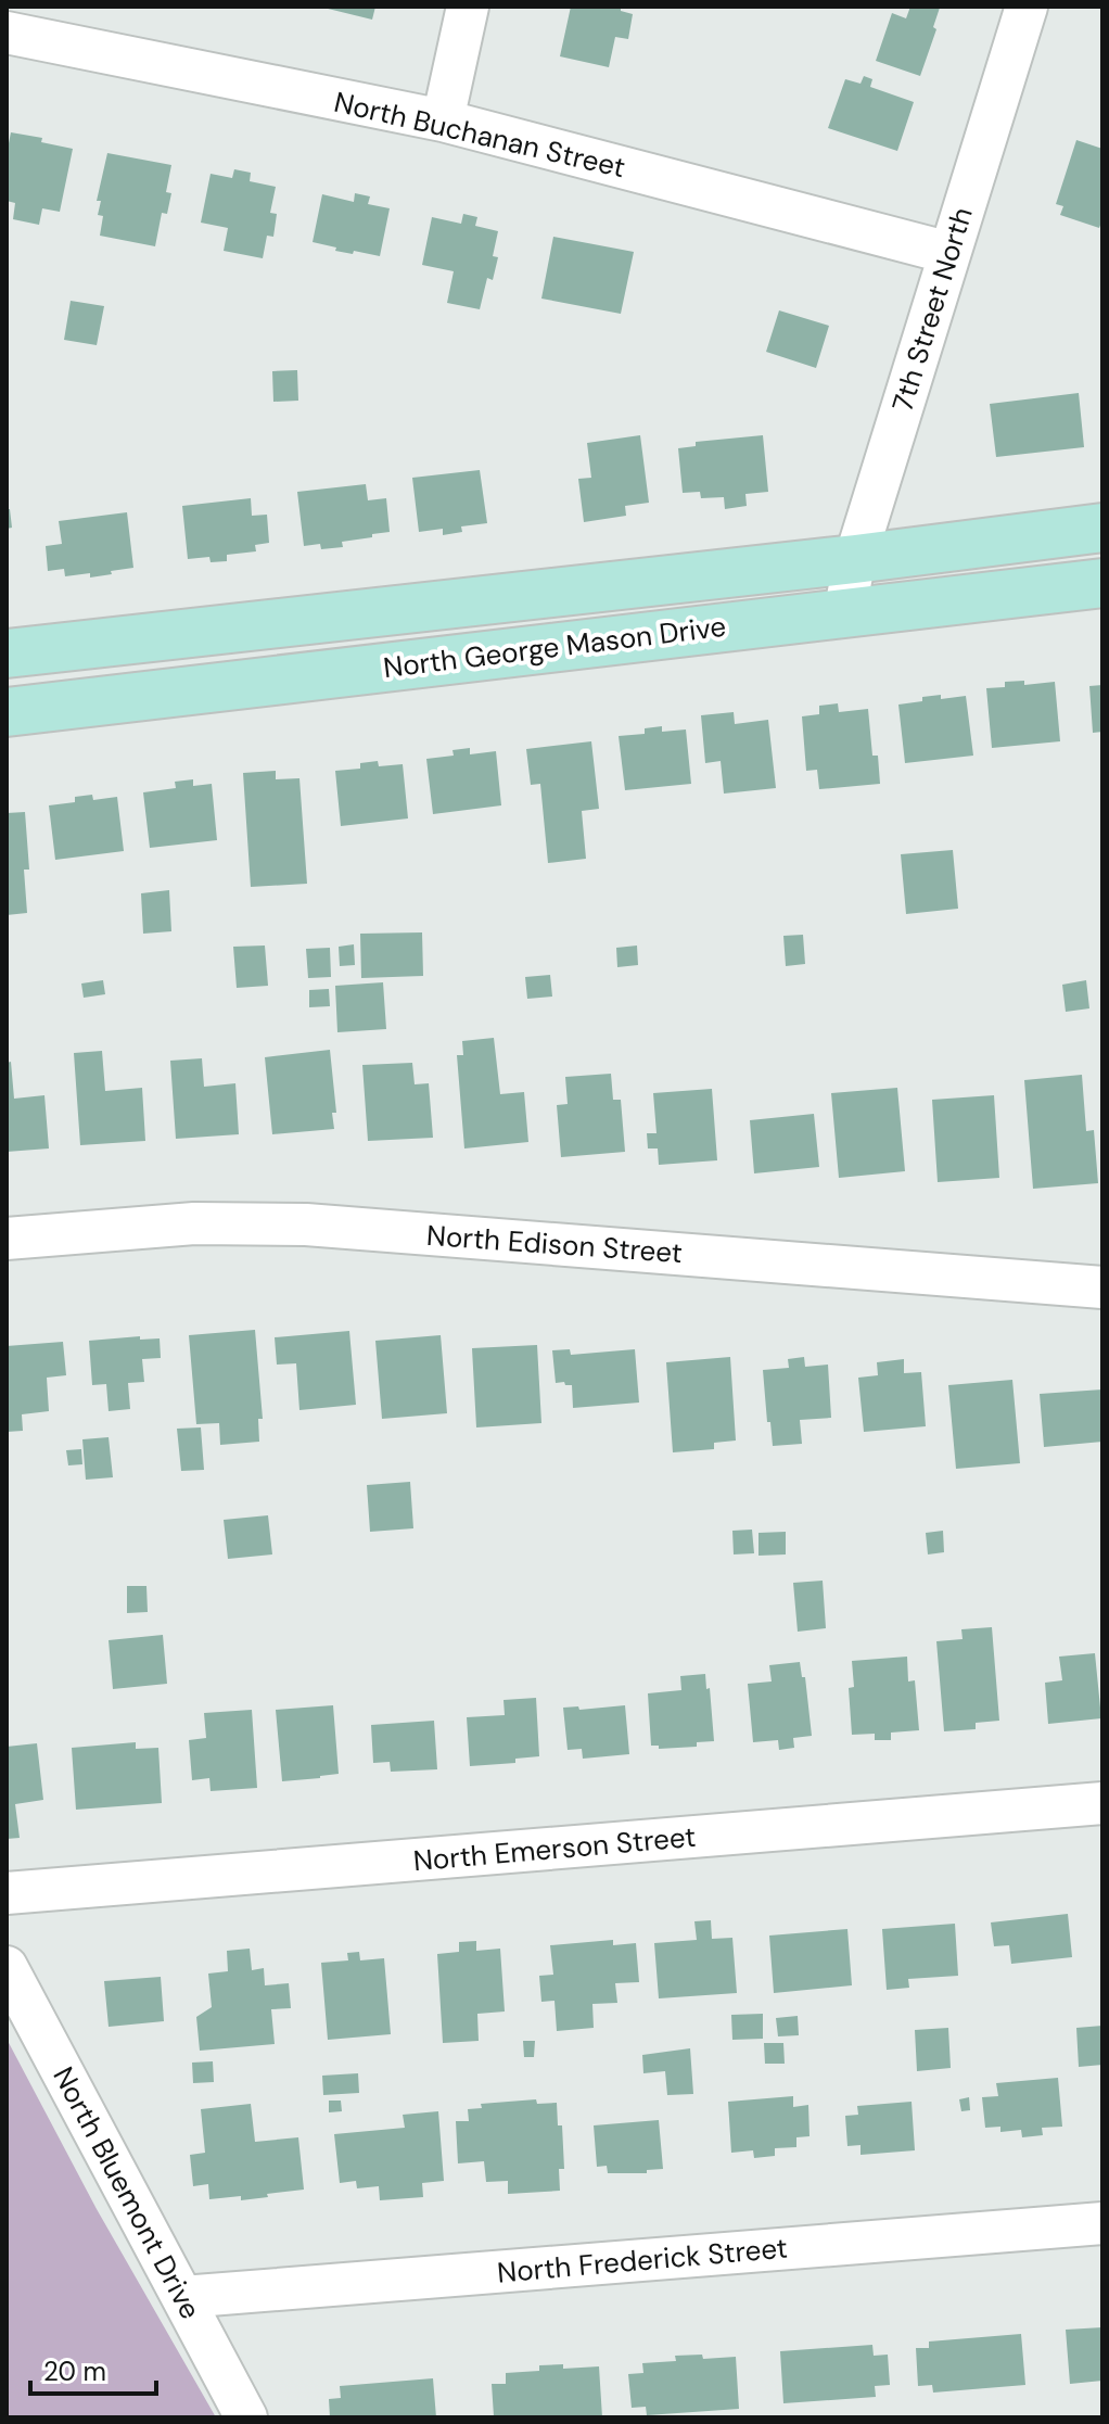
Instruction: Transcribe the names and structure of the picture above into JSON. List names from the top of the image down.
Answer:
{
  "streets": {
    "main road": ["North George Mason Drive"],
    "street": [
      "North Buchanan Street",
      "7th Street North",
      "North Edison Street",
      "North Emerson Street",
      "North Bluemont Drive",
      "North Frederick Street"
    ]
  },
  "crossings": [
    ["North Buchanan Street", "7th Street North"],
    ["7th Street North", "North George Mason Drive"],
    ["North Bluemont Drive", "North Frederick Street"]
  ],
  "scale_bar": "20 m"
}
